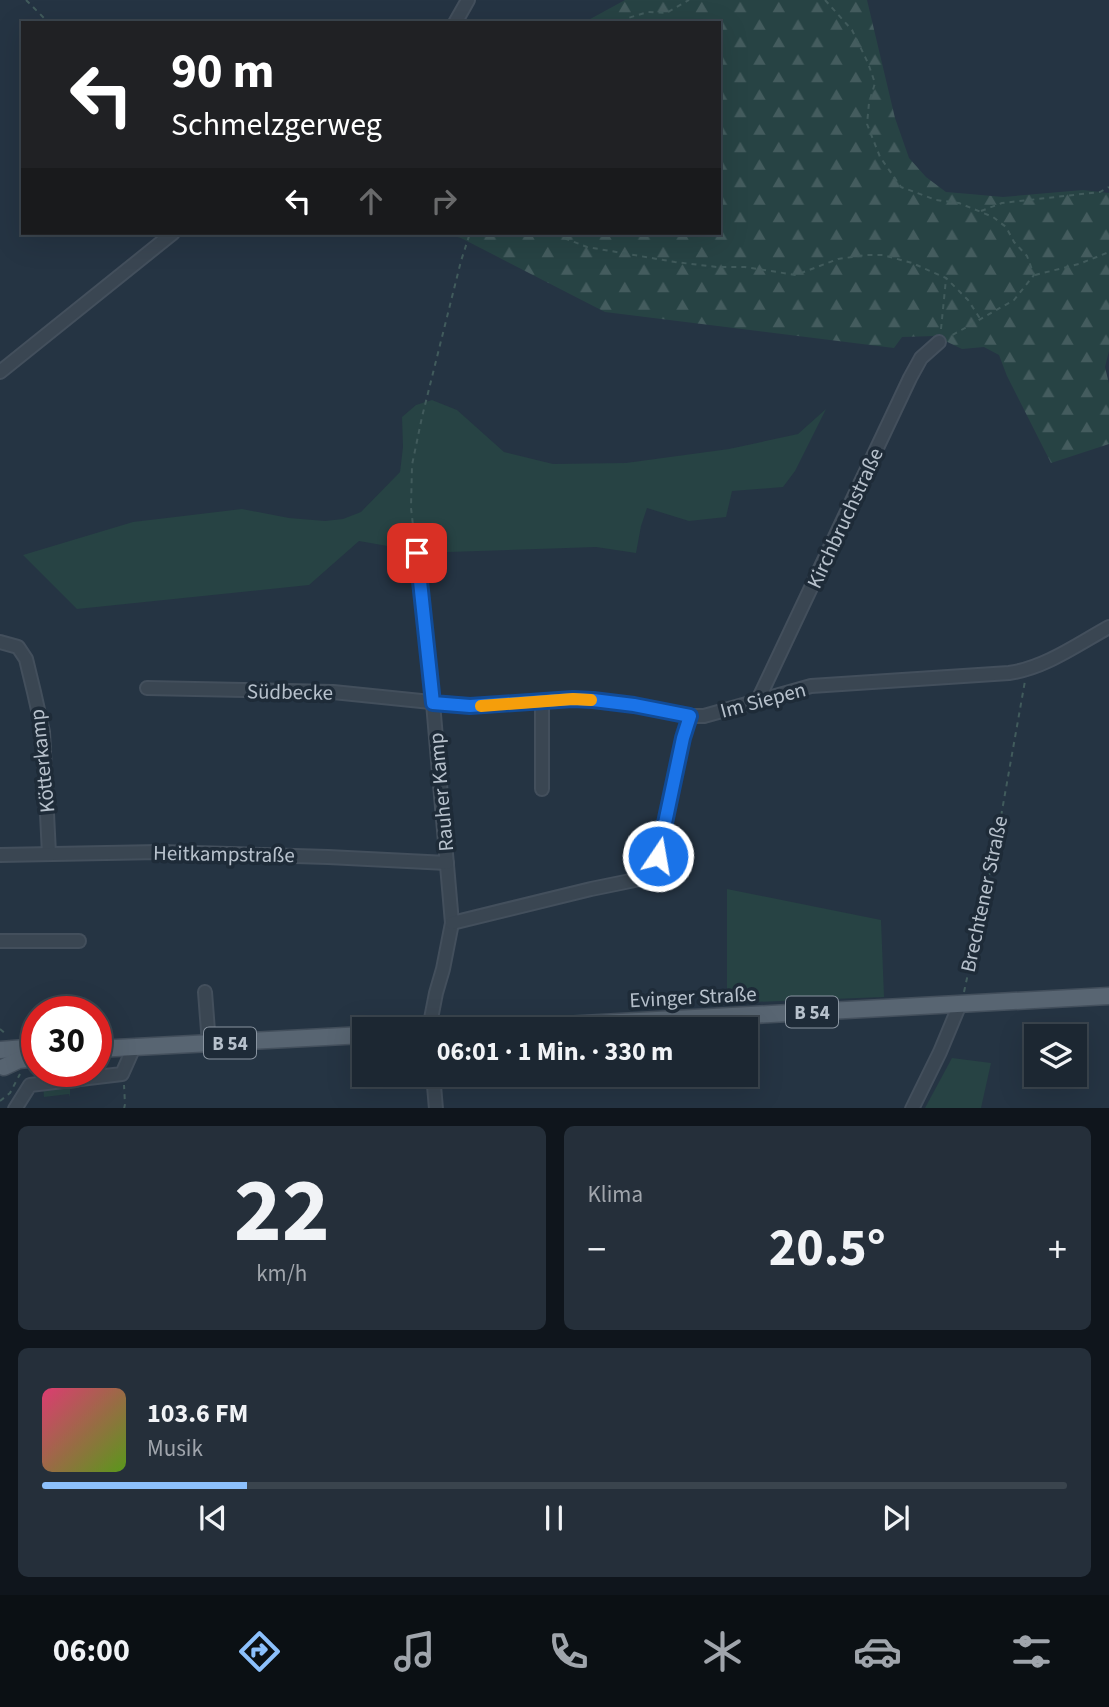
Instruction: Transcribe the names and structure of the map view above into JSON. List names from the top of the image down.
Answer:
{
  "streets": {
    "main road": ["Evinger Straße", "B 54"],
    "street": [
      "Kirchbruchstraße",
      "Südbecke",
      "Im Siepen",
      "Kötterkamp",
      "Rauher Kamp",
      "Heitkampstraße"
    ],
    "path": ["Brechtener Straße"]
  },
  "crossings": [
    ["Kirchbruchstraße", "Im Siepen"],
    ["Südbecke", "Im Siepen"],
    ["Südbecke", "Rauher Kamp"],
    ["Im Siepen", "Rauher Kamp"],
    ["Im Siepen", "Brechtener Straße"],
    ["Kötterkamp", "Heitkampstraße"],
    ["Rauher Kamp", "Heitkampstraße"],
    ["Brechtener Straße", "Evinger Straße"]
  ],
  "page": {
    "turn": ["90 m", "Schmelzgerweg"],
    "limit": "30",
    "trip": "06:01 · 1 Min. · 330 m",
    "tile": [
      ["22", "km/h"],
      "Klima"
    ],
    "heat": ["−", "20.5°", "+"],
    "song": ["103.6 FM", "Musik"],
    "tabs": "06:00"
  }
}
